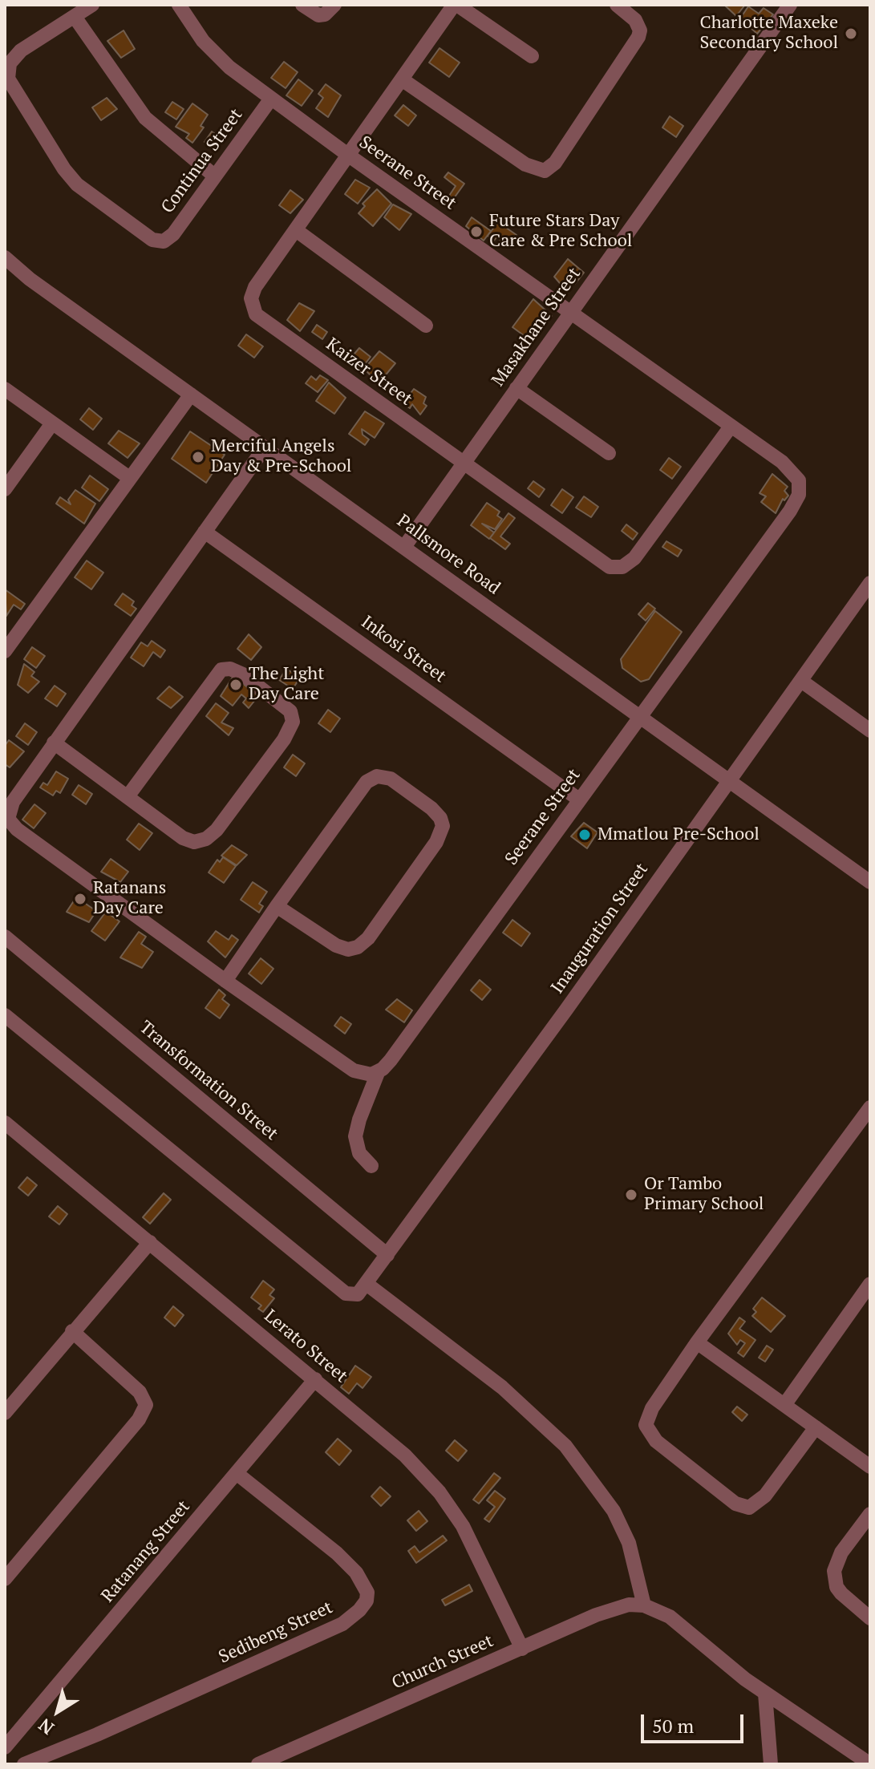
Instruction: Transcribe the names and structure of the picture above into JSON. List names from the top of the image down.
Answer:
{
  "streets": {
    "street": [
      "Continua Street",
      "Seerane Street",
      "Masakhane Street",
      "Kaizer Street",
      "Pallsmore Road",
      "Inkosi Street",
      "Inauguration Street",
      "Transformation Street",
      "Lerato Street",
      "Ratanang Street",
      "Sedibeng Street",
      "Church Street"
    ]
  },
  "crossings": [
    ["Continua Street", "Seerane Street"],
    ["Seerane Street", "Masakhane Street"],
    ["Seerane Street", "Kaizer Street"],
    ["Seerane Street", "Pallsmore Road"],
    ["Seerane Street", "Inkosi Street"],
    ["Masakhane Street", "Kaizer Street"],
    ["Masakhane Street", "Pallsmore Road"],
    ["Pallsmore Road", "Inauguration Street"],
    ["Inauguration Street", "Transformation Street"],
    ["Lerato Street", "Ratanang Street"],
    ["Lerato Street", "Church Street"],
    ["Ratanang Street", "Sedibeng Street"]
  ],
  "places": [
    "Charlotte Maxeke Secondary School",
    "Future Stars Day Care & Pre School",
    "Merciful Angels Day & Pre-School",
    "The Light Day Care",
    "Mmatlou Pre-School",
    "Ratanans Day Care",
    "Or Tambo Primary School"
  ],
  "scale_bar": "50 m",
  "north": "bottom left"
}
